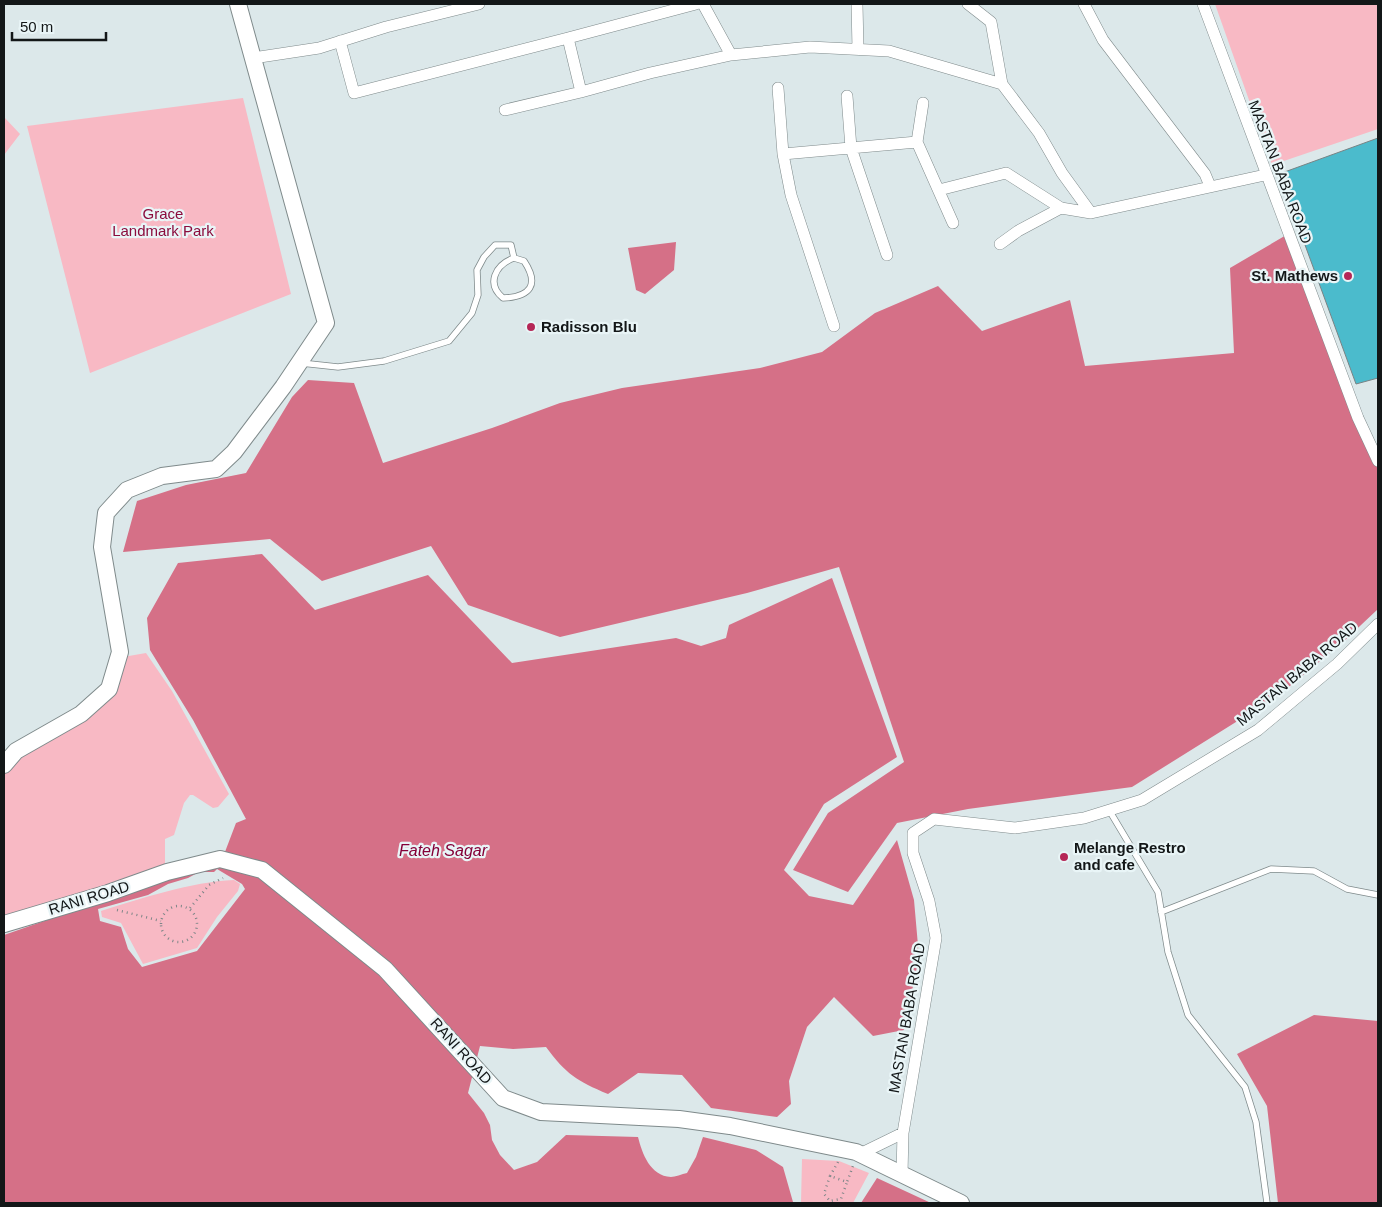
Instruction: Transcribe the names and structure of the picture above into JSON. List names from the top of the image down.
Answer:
{
  "streets": {
    "street": ["MASTAN BABA ROAD", "RANI ROAD"]
  },
  "crossings": [
    ["MASTAN BABA ROAD", "RANI ROAD"]
  ],
  "water": ["Fateh Sagar"],
  "parks": ["Grace Landmark Park"],
  "places": ["St. Mathews", "Radisson Blu", "Melange Restro and cafe"],
  "scale_bar": "50 m"
}
